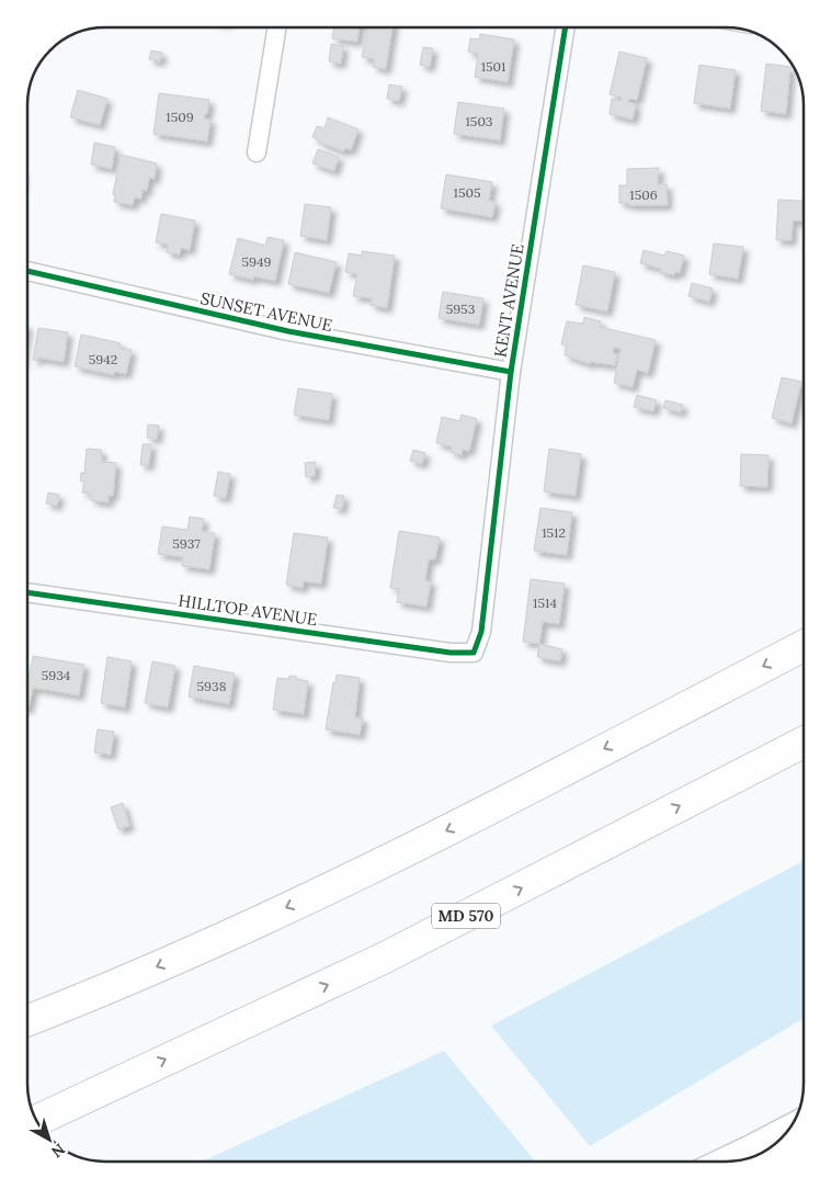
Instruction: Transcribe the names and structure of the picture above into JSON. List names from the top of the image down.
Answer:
{
  "streets": {
    "highway": ["MD 570"],
    "street": ["KENT AVENUE", "SUNSET AVENUE", "HILLTOP AVENUE"]
  },
  "crossings": [
    ["KENT AVENUE", "SUNSET AVENUE"],
    ["KENT AVENUE", "HILLTOP AVENUE"]
  ],
  "house_numbers": [
    "1501",
    "1509",
    "1503",
    "1505",
    "1506",
    "5949",
    "5953",
    "5942",
    "1512",
    "5937",
    "1514",
    "5934",
    "5938"
  ],
  "north": "bottom right"
}
